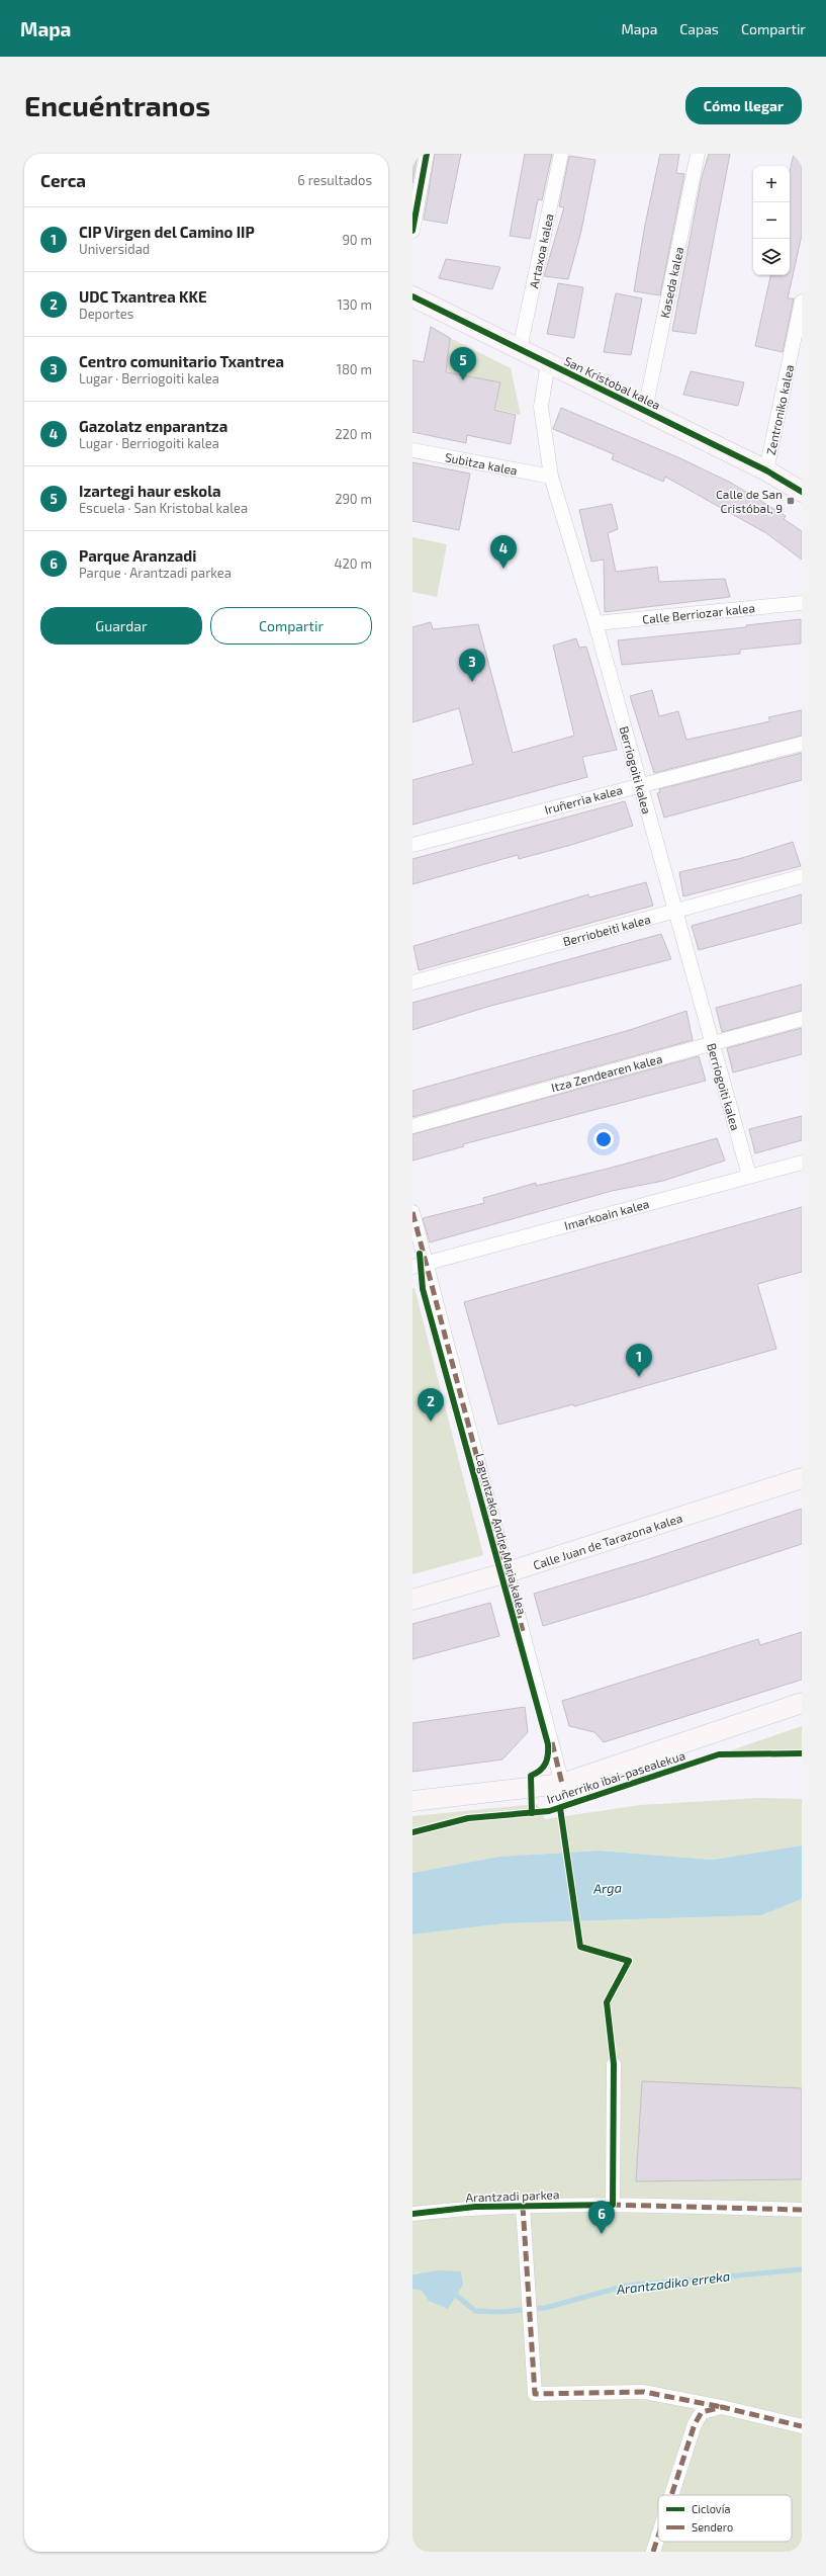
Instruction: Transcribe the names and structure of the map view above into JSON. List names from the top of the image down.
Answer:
{
  "streets": {
    "street": [
      "Artaxoa kalea",
      "Kaseda kalea",
      "San Kristobal kalea",
      "Zentroniko kalea",
      "Subitza kalea",
      "Calle Berriozar kalea",
      "Berriogoiti kalea",
      "Iruñerria kalea",
      "Berriobeiti kalea",
      "Itza Zendearen kalea",
      "Imarkoain kalea",
      "Laguntzako Andre Maria kalea",
      "Calle Juan de Tarazona kalea",
      "Arantzadi parkea"
    ],
    "cycle path": ["Iruñerriko ibai-pasealekua"]
  },
  "crossings": [
    ["Artaxoa kalea", "San Kristobal kalea"],
    ["Kaseda kalea", "San Kristobal kalea"],
    ["San Kristobal kalea", "Zentroniko kalea"],
    ["San Kristobal kalea", "Berriogoiti kalea"],
    ["Subitza kalea", "Berriogoiti kalea"],
    ["Calle Berriozar kalea", "Berriogoiti kalea"],
    ["Berriogoiti kalea", "Iruñerria kalea"],
    ["Berriogoiti kalea", "Berriobeiti kalea"],
    ["Berriogoiti kalea", "Itza Zendearen kalea"],
    ["Berriogoiti kalea", "Imarkoain kalea"],
    ["Imarkoain kalea", "Laguntzako Andre Maria kalea"],
    ["Laguntzako Andre Maria kalea", "Calle Juan de Tarazona kalea"]
  ],
  "water": ["Arga", "Arantzadiko erreka"],
  "places": {
    "transit": ["Calle de San Cristóbal, 9"]
  },
  "legend": ["Ciclovía", "Sendero"],
  "page": {
    "header": "Mapa",
    "nav": ["Mapa", "Capas", "Compartir"],
    "buttons": [
      "Cómo llegar",
      ["Guardar", "Compartir"]
    ],
    "title": "Encuéntranos",
    "heading": ["Cerca", "6 resultados"],
    "map_buttons": ["+", "−"],
    "list": [
      {
        "mark": "1",
        "name": "CIP Virgen del Camino IIP",
        "note": "Universidad",
        "value": "90 m"
      },
      {
        "mark": "2",
        "name": "UDC Txantrea KKE",
        "note": "Deportes",
        "value": "130 m"
      },
      {
        "mark": "3",
        "name": "Centro comunitario Txantrea",
        "note": "Lugar · Berriogoiti kalea",
        "value": "180 m"
      },
      {
        "mark": "4",
        "name": "Gazolatz enparantza",
        "note": "Lugar · Berriogoiti kalea",
        "value": "220 m"
      },
      {
        "mark": "5",
        "name": "Izartegi haur eskola",
        "note": "Escuela · San Kristobal kalea",
        "value": "290 m"
      },
      {
        "mark": "6",
        "name": "Parque Aranzadi",
        "note": "Parque · Arantzadi parkea",
        "value": "420 m"
      }
    ],
    "pins": [
      "5",
      "4",
      "3",
      "1",
      "2",
      "6"
    ]
  }
}
